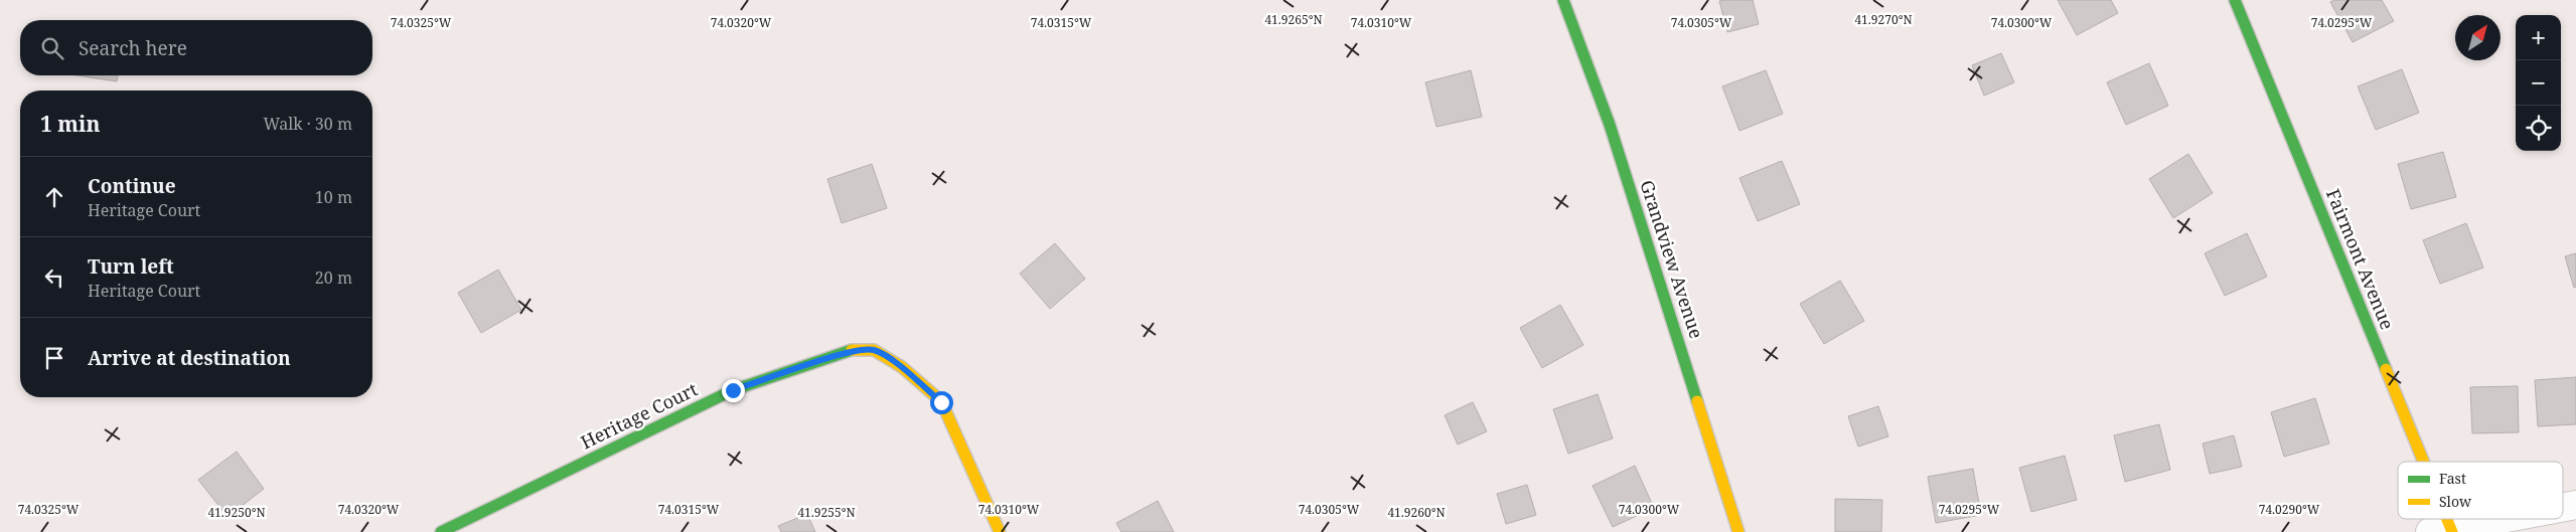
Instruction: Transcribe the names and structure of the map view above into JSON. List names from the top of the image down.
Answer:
{
  "streets": {
    "street": ["Grandview Avenue", "Fairmont Avenue", "Heritage Court"]
  },
  "legend": ["Fast", "Slow"],
  "north": "top right",
  "page": {
    "map_buttons": ["+", "−"],
    "search": "Search here",
    "heading": ["1 min", "Walk · 30 m"],
    "list": [
      ["Continue", "Heritage Court", "10 m"],
      ["Turn left", "Heritage Court", "20 m"],
      "Arrive at destination"
    ]
  },
  "coordinates": [
    "41.9270°N",
    "41.9265°N",
    "74.0325°W",
    "74.0320°W",
    "74.0315°W",
    "74.0310°W",
    "74.0305°W",
    "74.0300°W",
    "74.0295°W",
    "74.0290°W",
    "41.9250°N",
    "41.9255°N",
    "41.9260°N"
  ]
}
